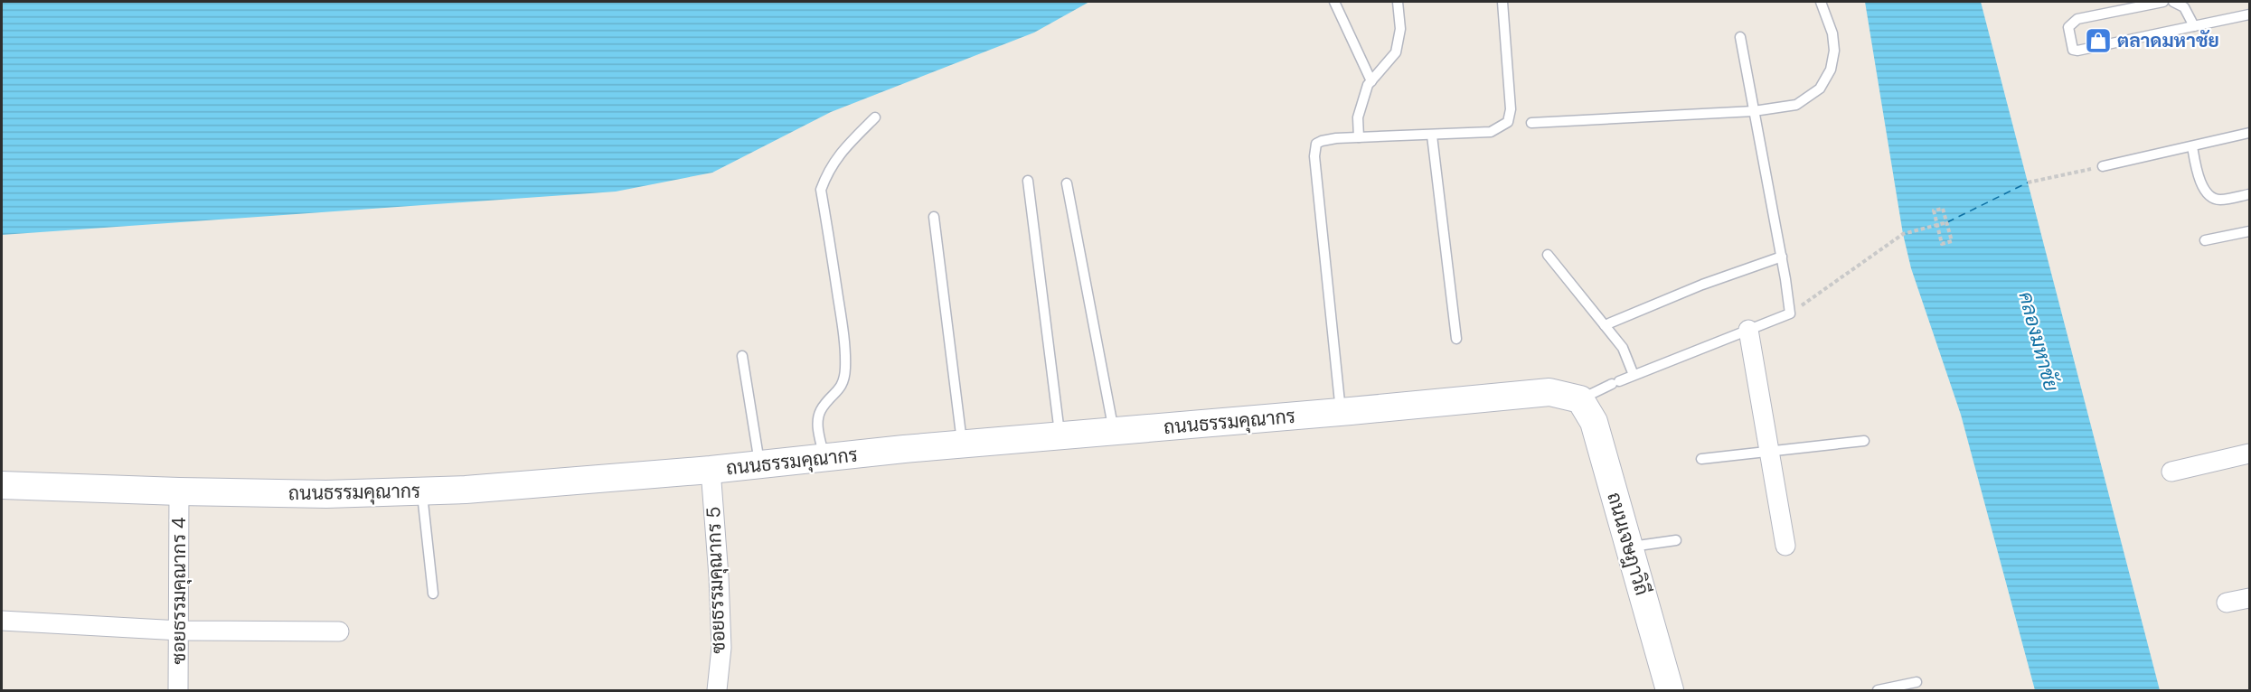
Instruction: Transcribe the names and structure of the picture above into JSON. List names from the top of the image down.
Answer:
{
  "streets": {
    "street": [
      "ถนนธรรมคุณากร",
      "ถนนเจษฎาวิถี",
      "ซอยธรรมคุณากร 5",
      "ซอยธรรมคุณากร 4"
    ]
  },
  "crossings": [
    ["ถนนธรรมคุณากร", "ถนนเจษฎาวิถี"],
    ["ถนนธรรมคุณากร", "ซอยธรรมคุณากร 5"],
    ["ถนนธรรมคุณากร", "ซอยธรรมคุณากร 4"]
  ],
  "water": ["คลองมหาชัย"],
  "places": {
    "shop": ["ตลาดมหาชัย"]
  }
}
